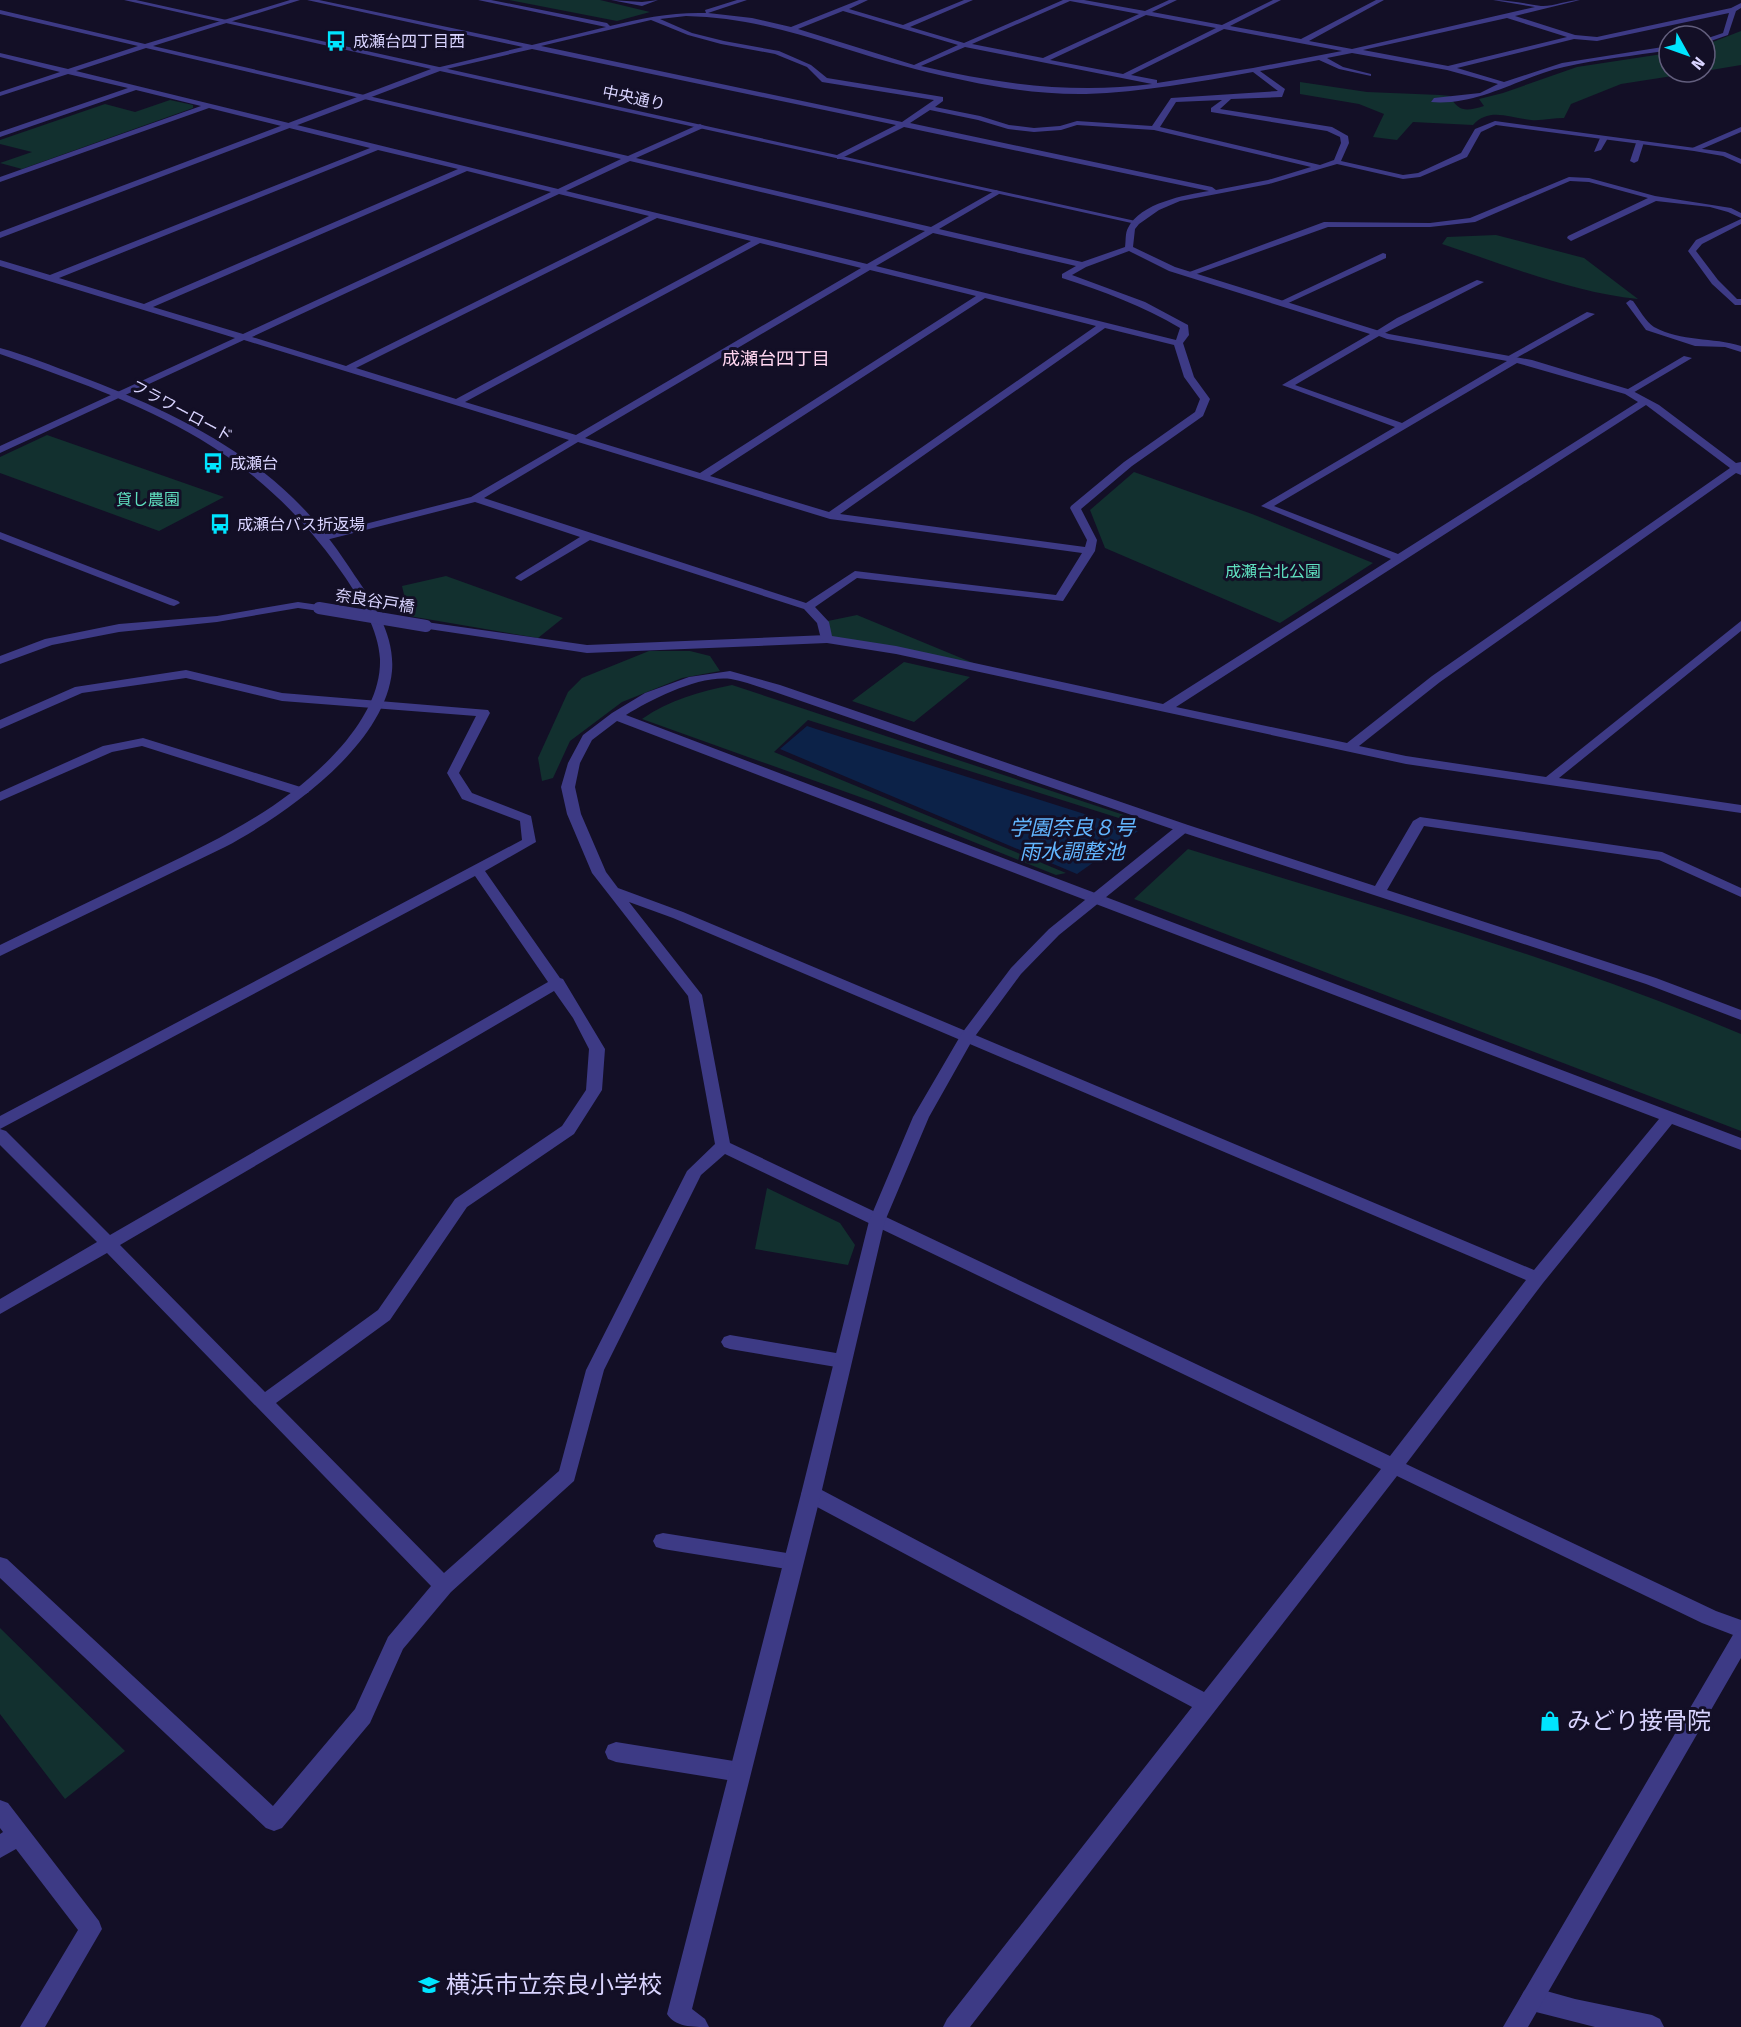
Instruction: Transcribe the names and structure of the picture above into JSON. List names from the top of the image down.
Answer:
{
  "streets": {
    "street": ["中央通り", "フラワーロード", "奈良谷戸橋"]
  },
  "districts": ["成瀬台四丁目"],
  "water": ["学園奈良８号 雨水調整池"],
  "parks": ["貸し農園", "成瀬台北公園"],
  "places": {
    "bus stop": ["成瀬台四丁目西", "成瀬台", "成瀬台バス折返場"],
    "shop": ["みどり接骨院"],
    "school or university": ["横浜市立奈良小学校"]
  },
  "north": "bottom right"
}
